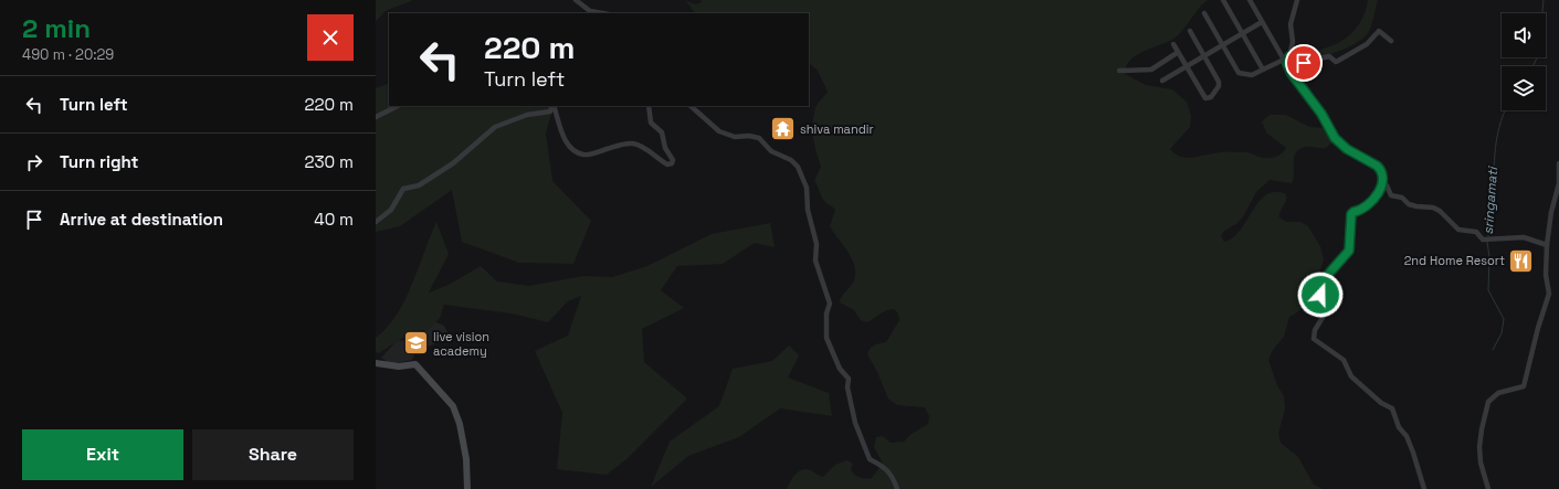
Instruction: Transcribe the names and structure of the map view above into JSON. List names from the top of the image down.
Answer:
{
  "water": ["sringamati"],
  "places": {
    "temple": ["shiva mandir"],
    "restaurant": ["2nd Home Resort"],
    "school or university": ["live vision academy"]
  },
  "page": {
    "heading": ["2 min", "490 m · 20:29"],
    "turn": ["220 m", "Turn left"],
    "list": [
      {
        "name": "Turn left",
        "value": "220 m"
      },
      {
        "name": "Turn right",
        "value": "230 m"
      },
      {
        "name": "Arrive at destination",
        "value": "40 m"
      }
    ],
    "buttons": ["Exit", "Share"]
  }
}
